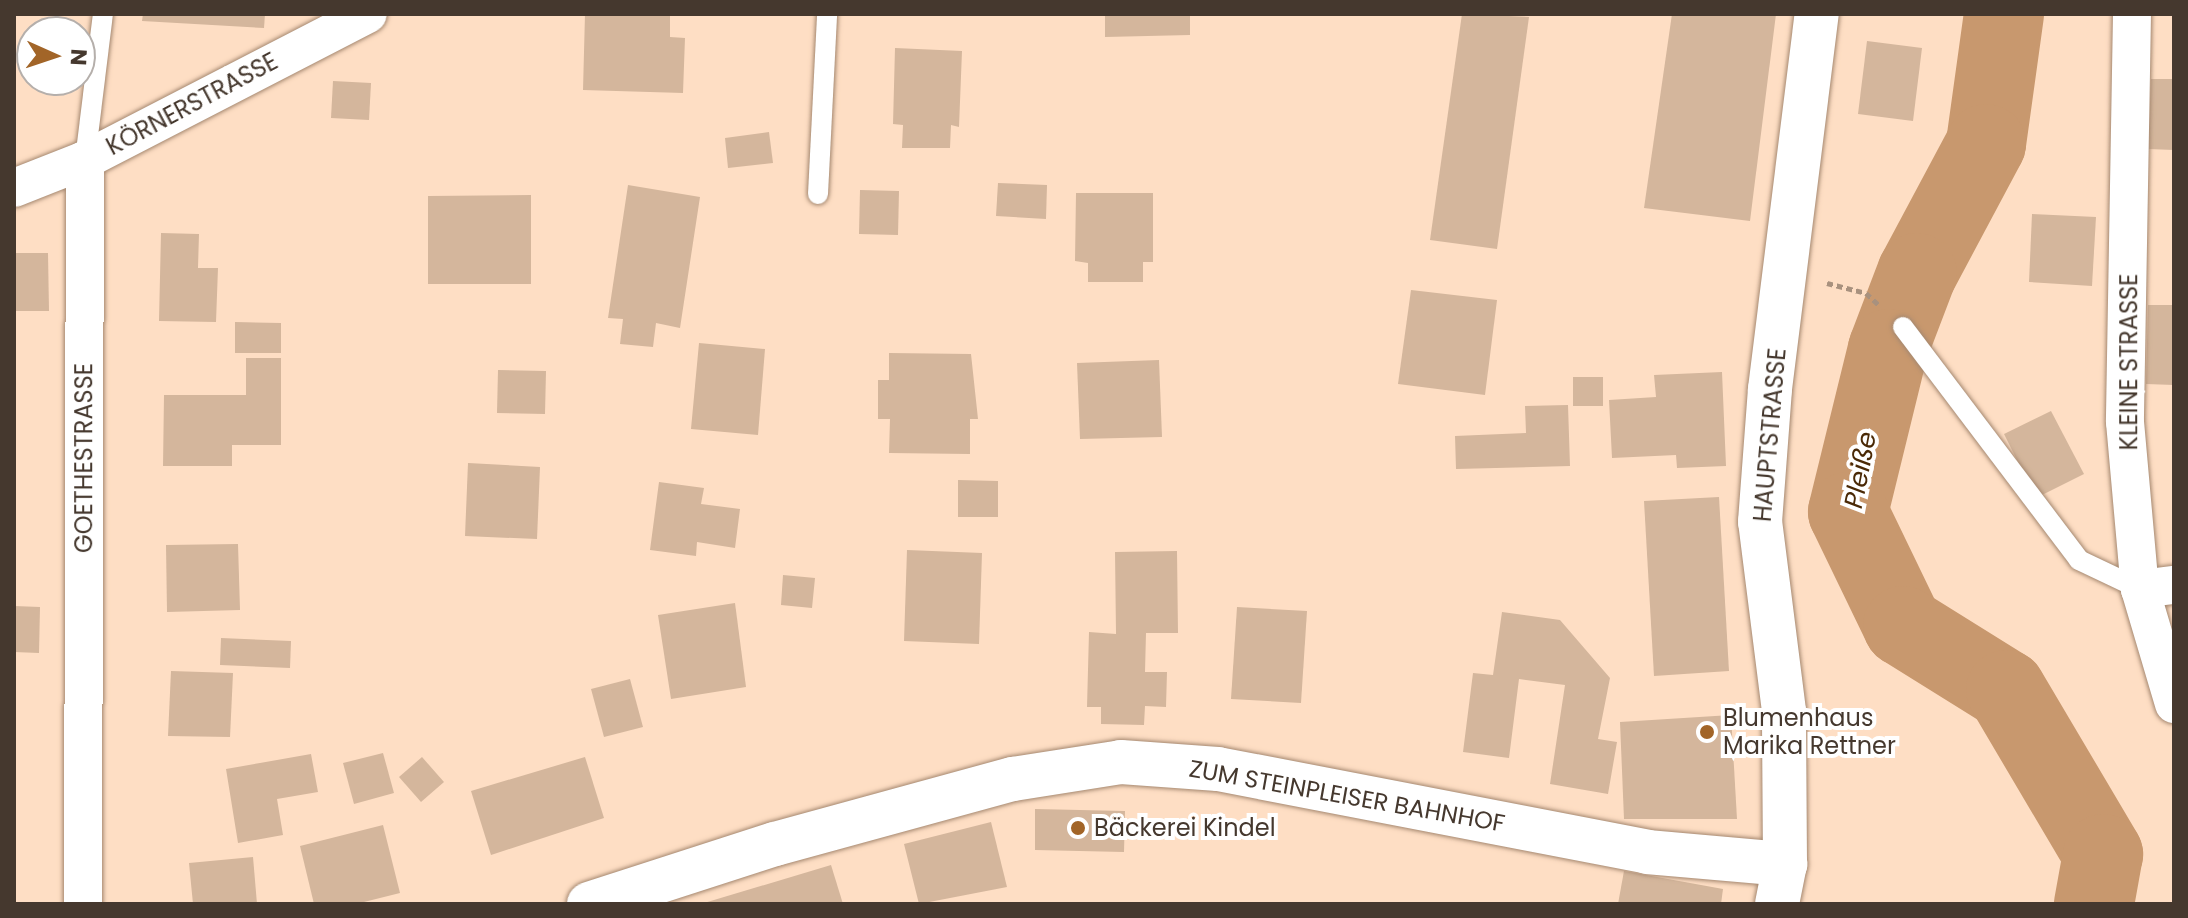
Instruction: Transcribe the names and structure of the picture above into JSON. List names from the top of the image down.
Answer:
{
  "streets": {
    "street": [
      "KÖRNERSTRASSE",
      "KLEINE STRASSE",
      "HAUPTSTRASSE",
      "GOETHESTRASSE",
      "ZUM STEINPLEISER BAHNHOF"
    ]
  },
  "crossings": [
    ["KÖRNERSTRASSE", "GOETHESTRASSE"],
    ["HAUPTSTRASSE", "ZUM STEINPLEISER BAHNHOF"]
  ],
  "water": ["Pleiße"],
  "places": ["Blumenhaus Marika Rettner", "Bäckerei Kindel"],
  "north": "right"
}
